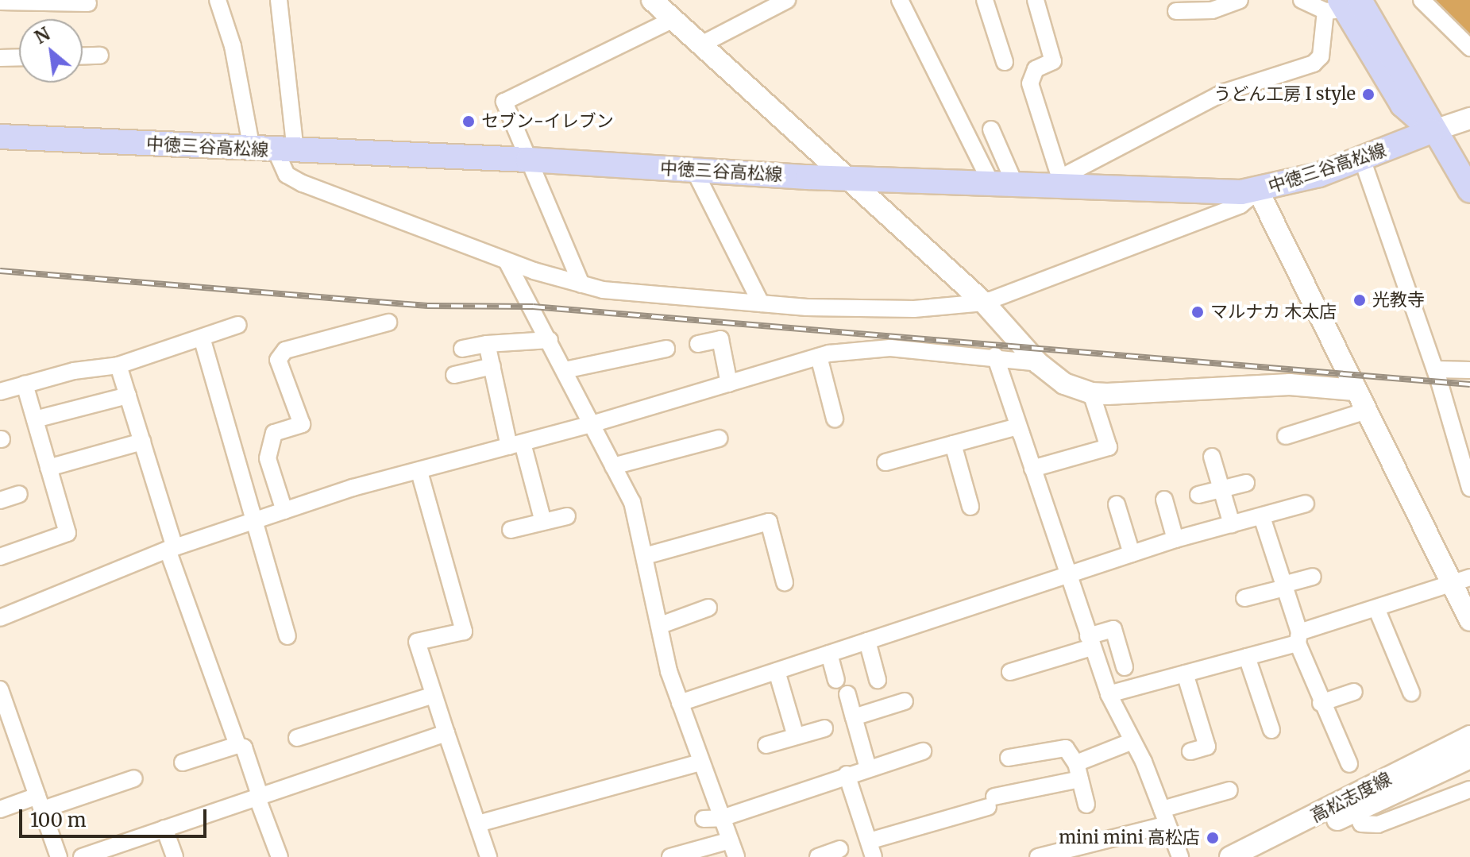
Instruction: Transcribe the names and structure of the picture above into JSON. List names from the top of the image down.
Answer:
{
  "streets": {
    "main road": ["中徳三谷高松線"],
    "street": ["高松志度線"]
  },
  "places": [
    "うどん工房 I style",
    "セブン-イレブン",
    "光教寺",
    "マルナカ 木太店",
    "mini mini 高松店"
  ],
  "scale_bar": "100 m",
  "north": "top left"
}
